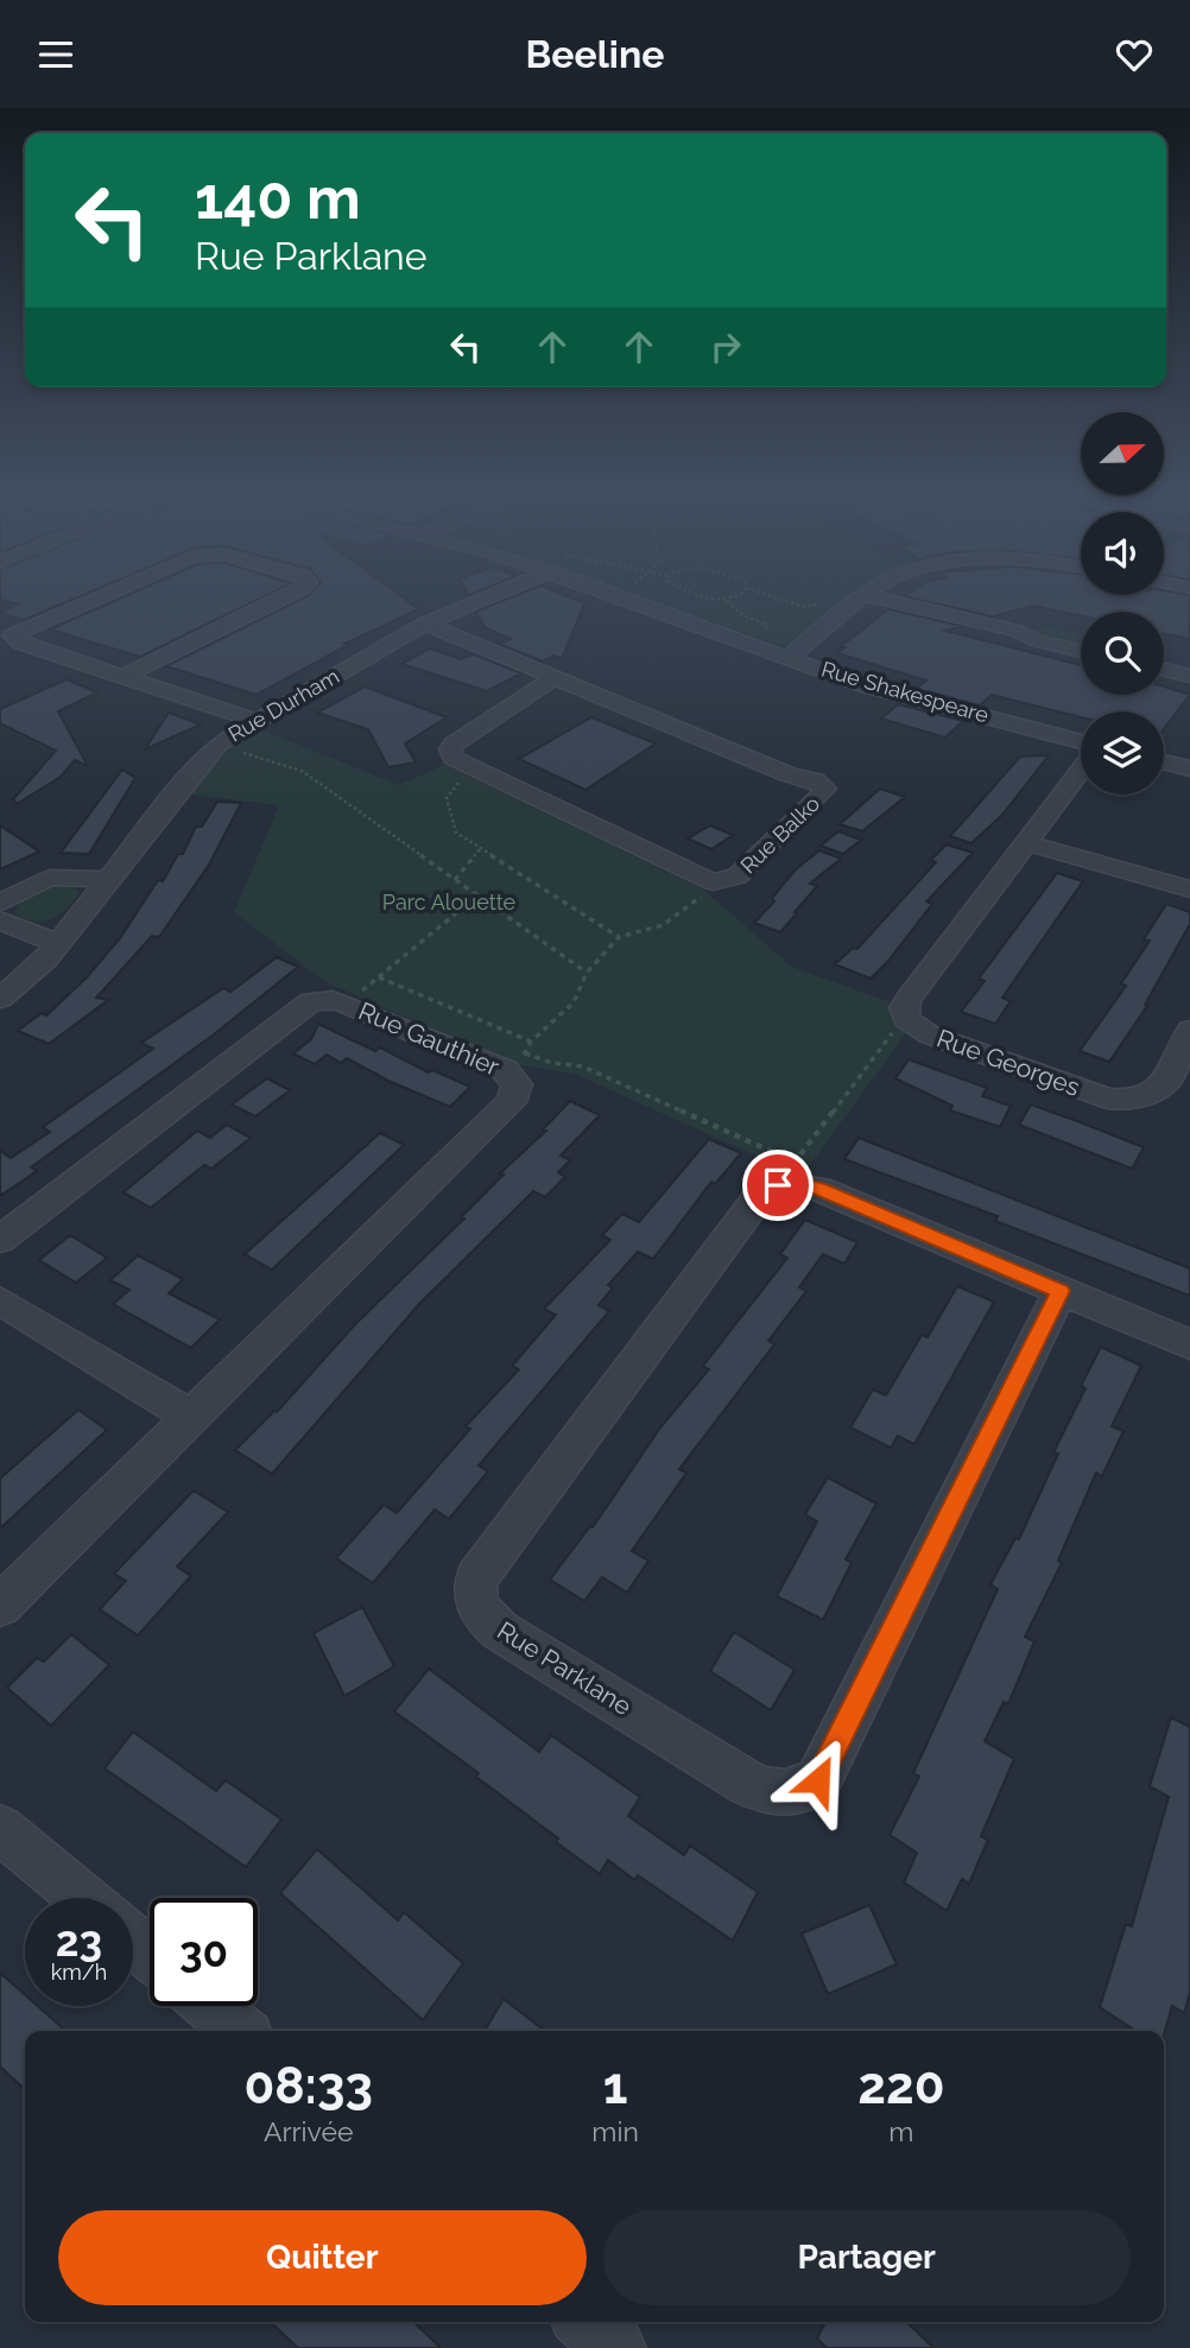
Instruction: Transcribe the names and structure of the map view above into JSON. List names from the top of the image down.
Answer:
{
  "streets": {
    "street": [
      "Rue Shakespeare",
      "Rue Durham",
      "Rue Balko",
      "Rue Gauthier",
      "Rue Georges",
      "Rue Parklane"
    ]
  },
  "crossings": [
    ["Rue Durham", "Rue Balko"]
  ],
  "parks": ["Parc Alouette"],
  "north": "right",
  "page": {
    "header": "Beeline",
    "turn": ["140 m", "Rue Parklane"],
    "speed": "23 km/h",
    "limit": "30",
    "eta": [
      "08:33",
      "Arrivée",
      "1",
      "min",
      "220",
      "m"
    ],
    "buttons": ["Quitter", "Partager"]
  }
}
